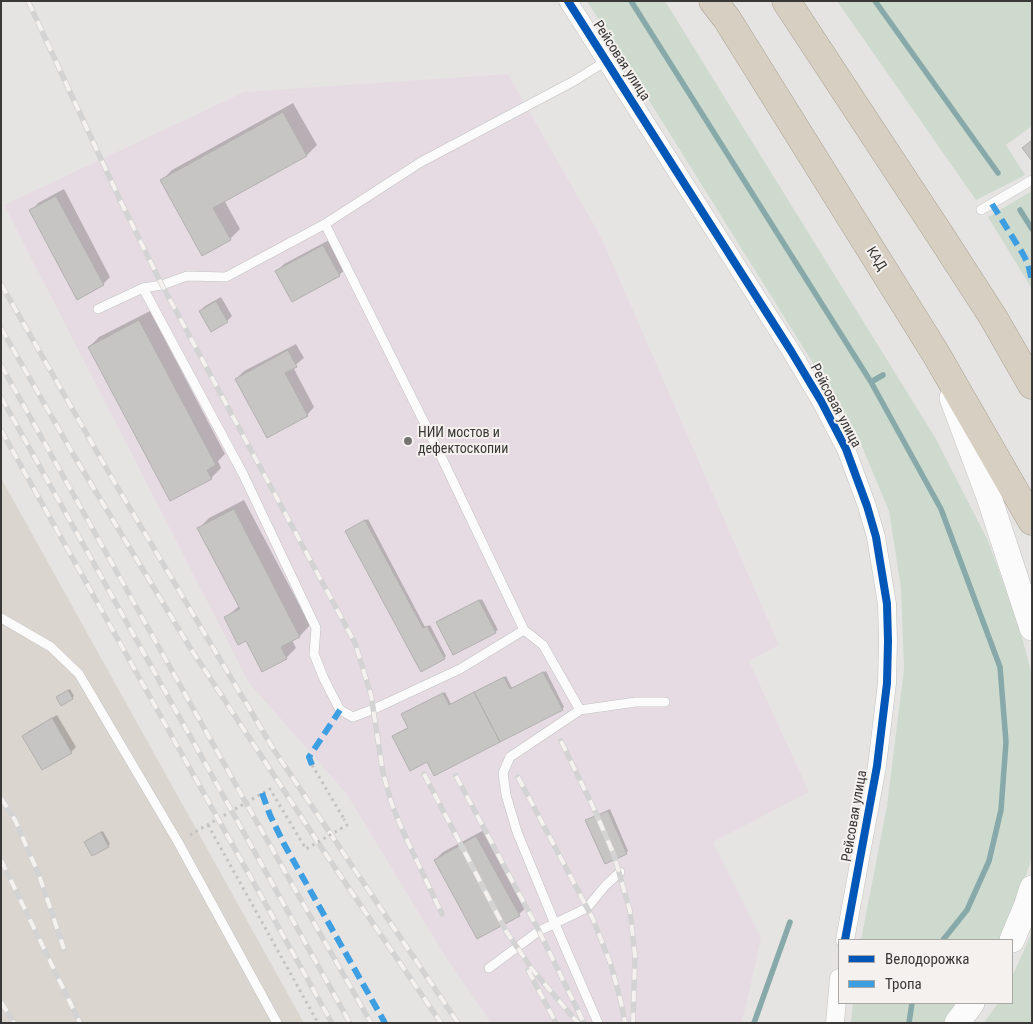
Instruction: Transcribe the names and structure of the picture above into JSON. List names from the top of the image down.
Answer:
{
  "streets": {
    "highway": ["КАД"],
    "street": ["Рейсовая улица"]
  },
  "places": ["НИИ мостов и дефектоскопии"],
  "legend": ["Велодорожка", "Тропа"]
}
